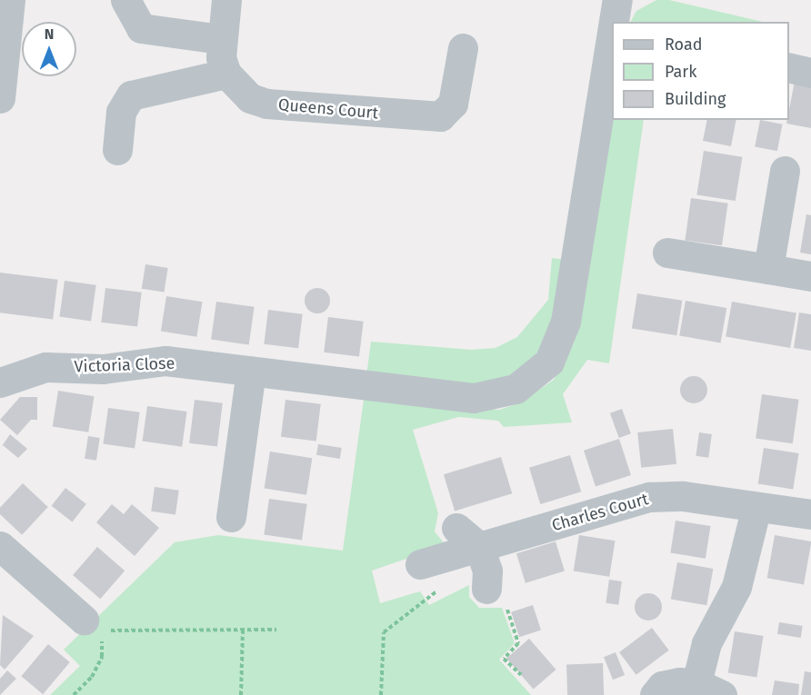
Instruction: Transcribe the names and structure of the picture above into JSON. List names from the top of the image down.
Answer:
{
  "streets": {
    "street": ["Queens Court", "Victoria Close", "Charles Court"]
  },
  "legend": ["Road", "Park", "Building"],
  "north": "top"
}
